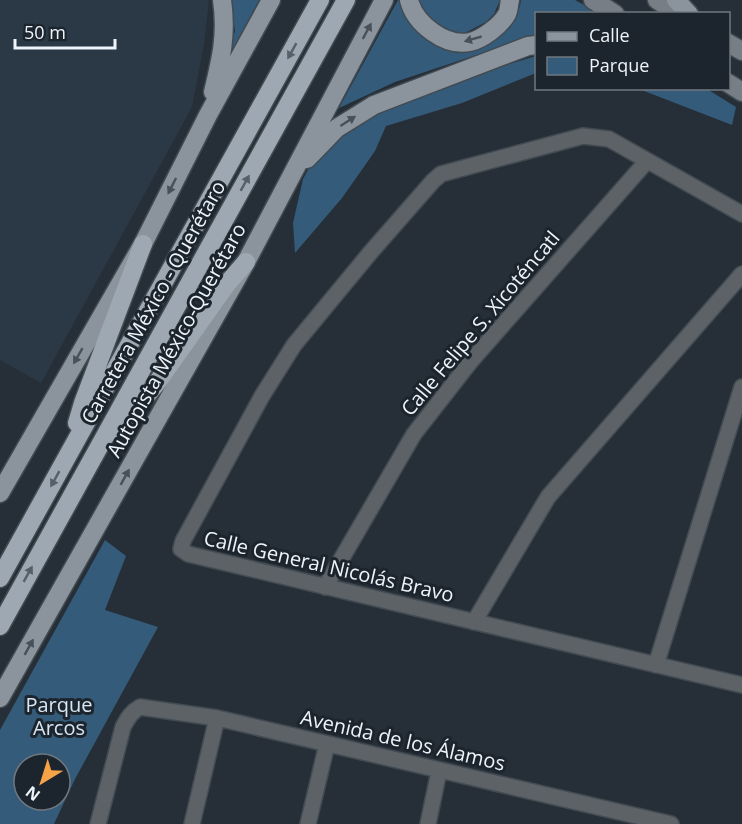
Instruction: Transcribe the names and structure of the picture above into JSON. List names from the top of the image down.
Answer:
{
  "streets": {
    "highway": ["Carretera México - Querétaro"],
    "main road": ["Autopista México-Querétaro"],
    "street": ["Calle Felipe S. Xicoténcatl", "Calle General Nicolás Bravo", "Avenida de los Álamos"]
  },
  "crossings": [
    ["Calle Felipe S. Xicoténcatl", "Calle General Nicolás Bravo"]
  ],
  "parks": ["Parque Arcos"],
  "legend": ["Calle", "Parque"],
  "scale_bar": "50 m",
  "north": "bottom left"
}
